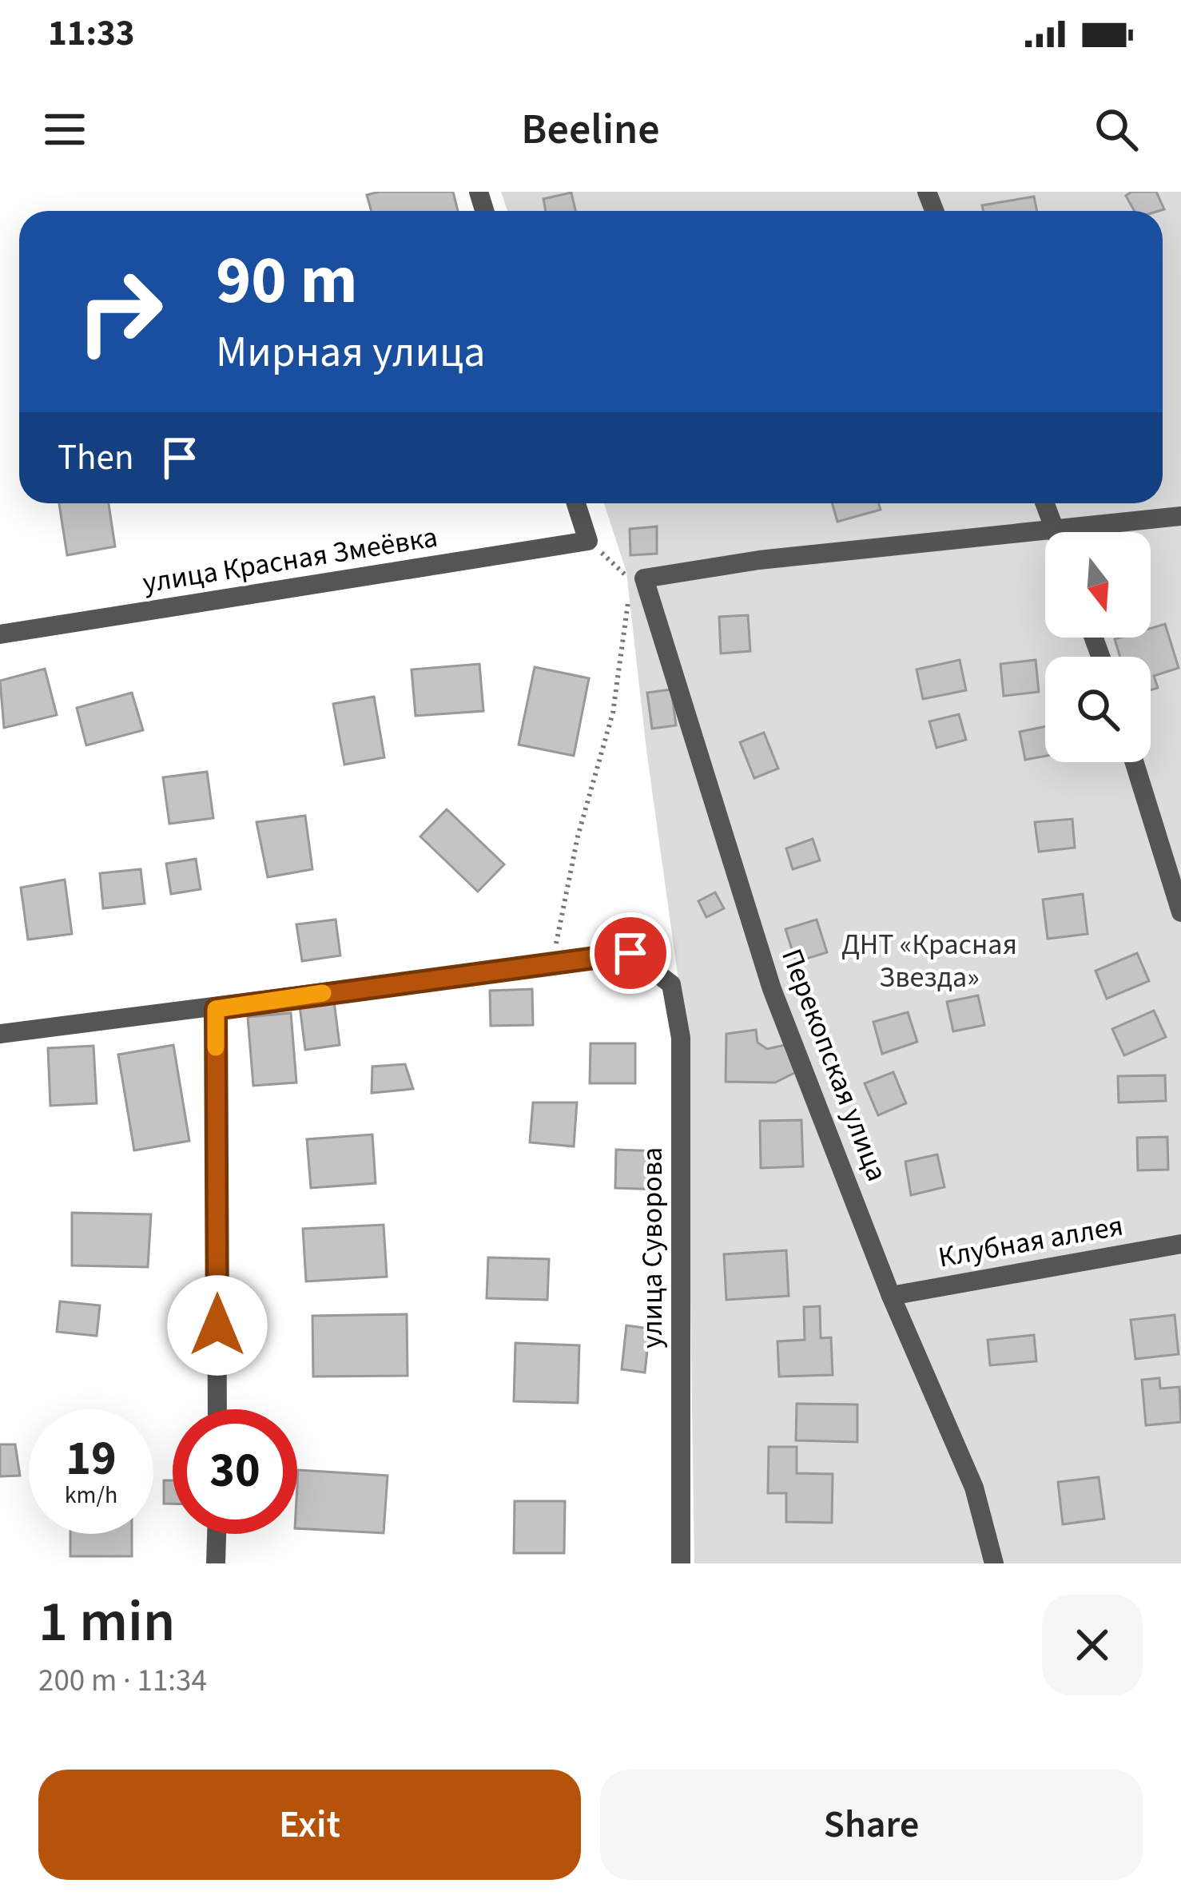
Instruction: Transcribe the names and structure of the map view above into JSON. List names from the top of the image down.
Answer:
{
  "streets": {
    "street": [
      "улица Красная Змеёвка",
      "Перекопская улица",
      "Клубная аллея",
      "улица Суворова"
    ]
  },
  "crossings": [
    ["Перекопская улица", "Клубная аллея"]
  ],
  "parks": ["ДНТ «Красная Звезда»"],
  "north": "bottom",
  "page": {
    "status": "11:33",
    "header": "Beeline",
    "turn": ["90 m", "Мирная улица"],
    "then": "Then",
    "speed": "19 km/h",
    "limit": "30",
    "heading": ["1 min", "200 m · 11:34"],
    "buttons": ["Exit", "Share"]
  }
}
